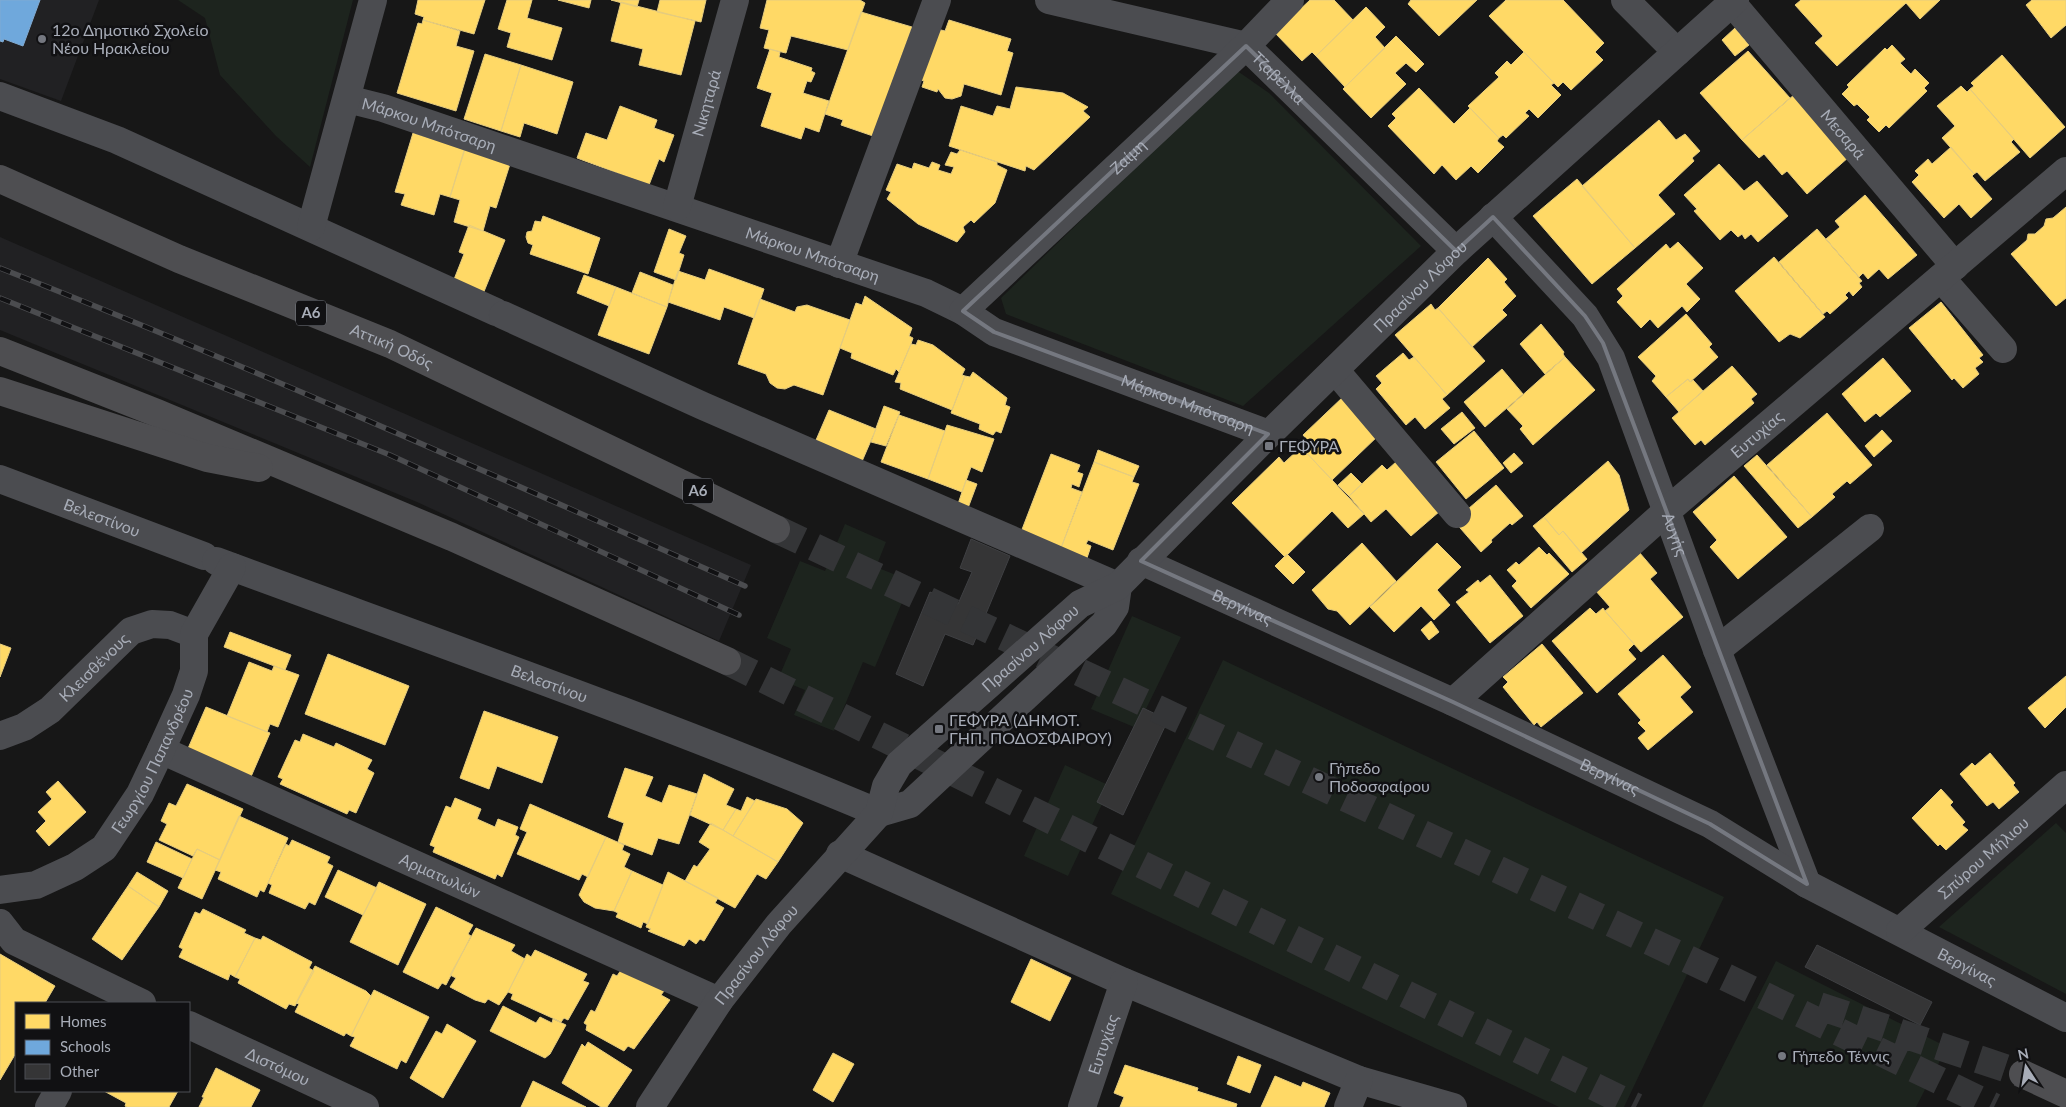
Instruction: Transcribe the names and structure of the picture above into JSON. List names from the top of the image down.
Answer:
{
  "streets": {
    "highway": ["Α6", "Αττική Οδός"],
    "street": [
      "Τζαβέλλα",
      "Νικηταρά",
      "Μάρκου Μπότσαρη",
      "Μεσαρά",
      "Ζαίμη",
      "Πρασίνου Λόφου",
      "Ευτυχίας",
      "Βελεστίνου",
      "Αυγής",
      "Βεργίνας",
      "Κλεισθένους",
      "Γεωργίου Παπανδρέου",
      "Σπύρου Μήλιου",
      "Αρματωλών",
      "Διστόμου"
    ]
  },
  "crossings": [
    ["Τζαβέλλα", "Ζαίμη"],
    ["Τζαβέλλα", "Πρασίνου Λόφου"],
    ["Νικηταρά", "Μάρκου Μπότσαρη"],
    ["Μάρκου Μπότσαρη", "Ζαίμη"],
    ["Μάρκου Μπότσαρη", "Πρασίνου Λόφου"],
    ["Μεσαρά", "Πρασίνου Λόφου"],
    ["Μεσαρά", "Ευτυχίας"],
    ["Πρασίνου Λόφου", "Βελεστίνου"],
    ["Πρασίνου Λόφου", "Αυγής"],
    ["Πρασίνου Λόφου", "Βεργίνας"],
    ["Πρασίνου Λόφου", "Αρματωλών"],
    ["Ευτυχίας", "Αυγής"],
    ["Ευτυχίας", "Βεργίνας"],
    ["Βελεστίνου", "Γεωργίου Παπανδρέου"],
    ["Αυγής", "Βεργίνας"],
    ["Βεργίνας", "Σπύρου Μήλιου"],
    ["Κλεισθένους", "Γεωργίου Παπανδρέου"],
    ["Γεωργίου Παπανδρέου", "Αρματωλών"]
  ],
  "places": {
    "other": ["12ο Δημοτικό Σχολείο Νέου Ηρακλείου", "Γήπεδο Ποδοσφαίρου", "Γήπεδο Τέννις"],
    "transit": ["ΓΕΦΥΡΑ", "ΓΕΦΥΡΑ (ΔΗΜΟΤ. ΓΗΠ. ΠΟΔΟΣΦΑΙΡΟΥ)"]
  },
  "legend": ["Homes", "Schools", "Other"],
  "north": "top"
}
